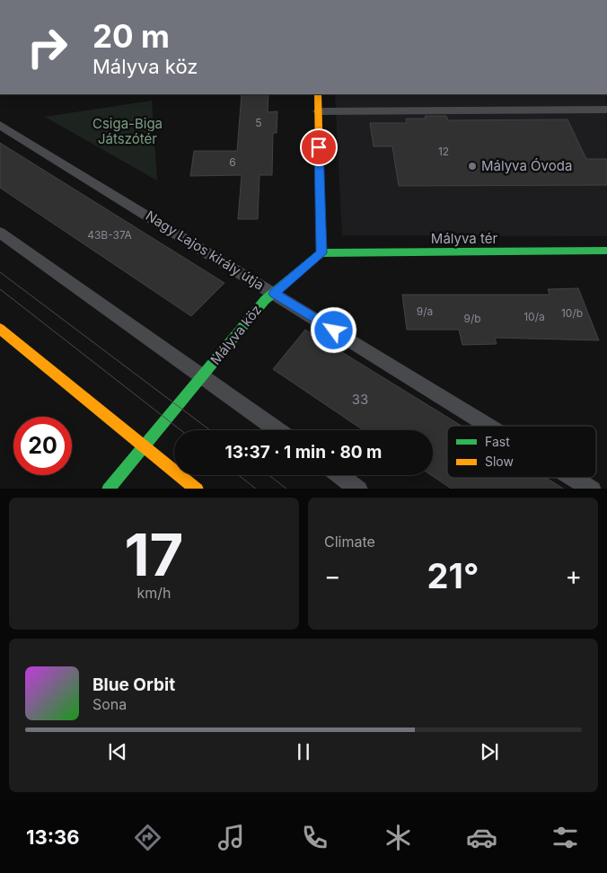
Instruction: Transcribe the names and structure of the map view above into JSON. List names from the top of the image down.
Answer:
{
  "streets": {
    "street": ["Mályva tér", "Mályva köz"],
    "lane": ["Nagy Lajos király útja"]
  },
  "crossings": [
    ["Mályva tér", "Mályva köz"],
    ["Nagy Lajos király útja", "Mályva köz"]
  ],
  "parks": ["Csiga-Biga Játszótér"],
  "places": ["Mályva Óvoda"],
  "house_numbers": [
    "5",
    "12",
    "6",
    "43B-37A",
    "9/a",
    "10/b",
    "10/a",
    "9/b",
    "33"
  ],
  "legend": ["Fast", "Slow"],
  "page": {
    "turn": ["20 m", "Mályva köz"],
    "limit": "20",
    "trip": "13:37 · 1 min · 80 m",
    "tile": [
      ["17", "km/h"],
      "Climate"
    ],
    "heat": ["−", "21°", "+"],
    "song": ["Blue Orbit", "Sona"],
    "tabs": "13:36"
  }
}
